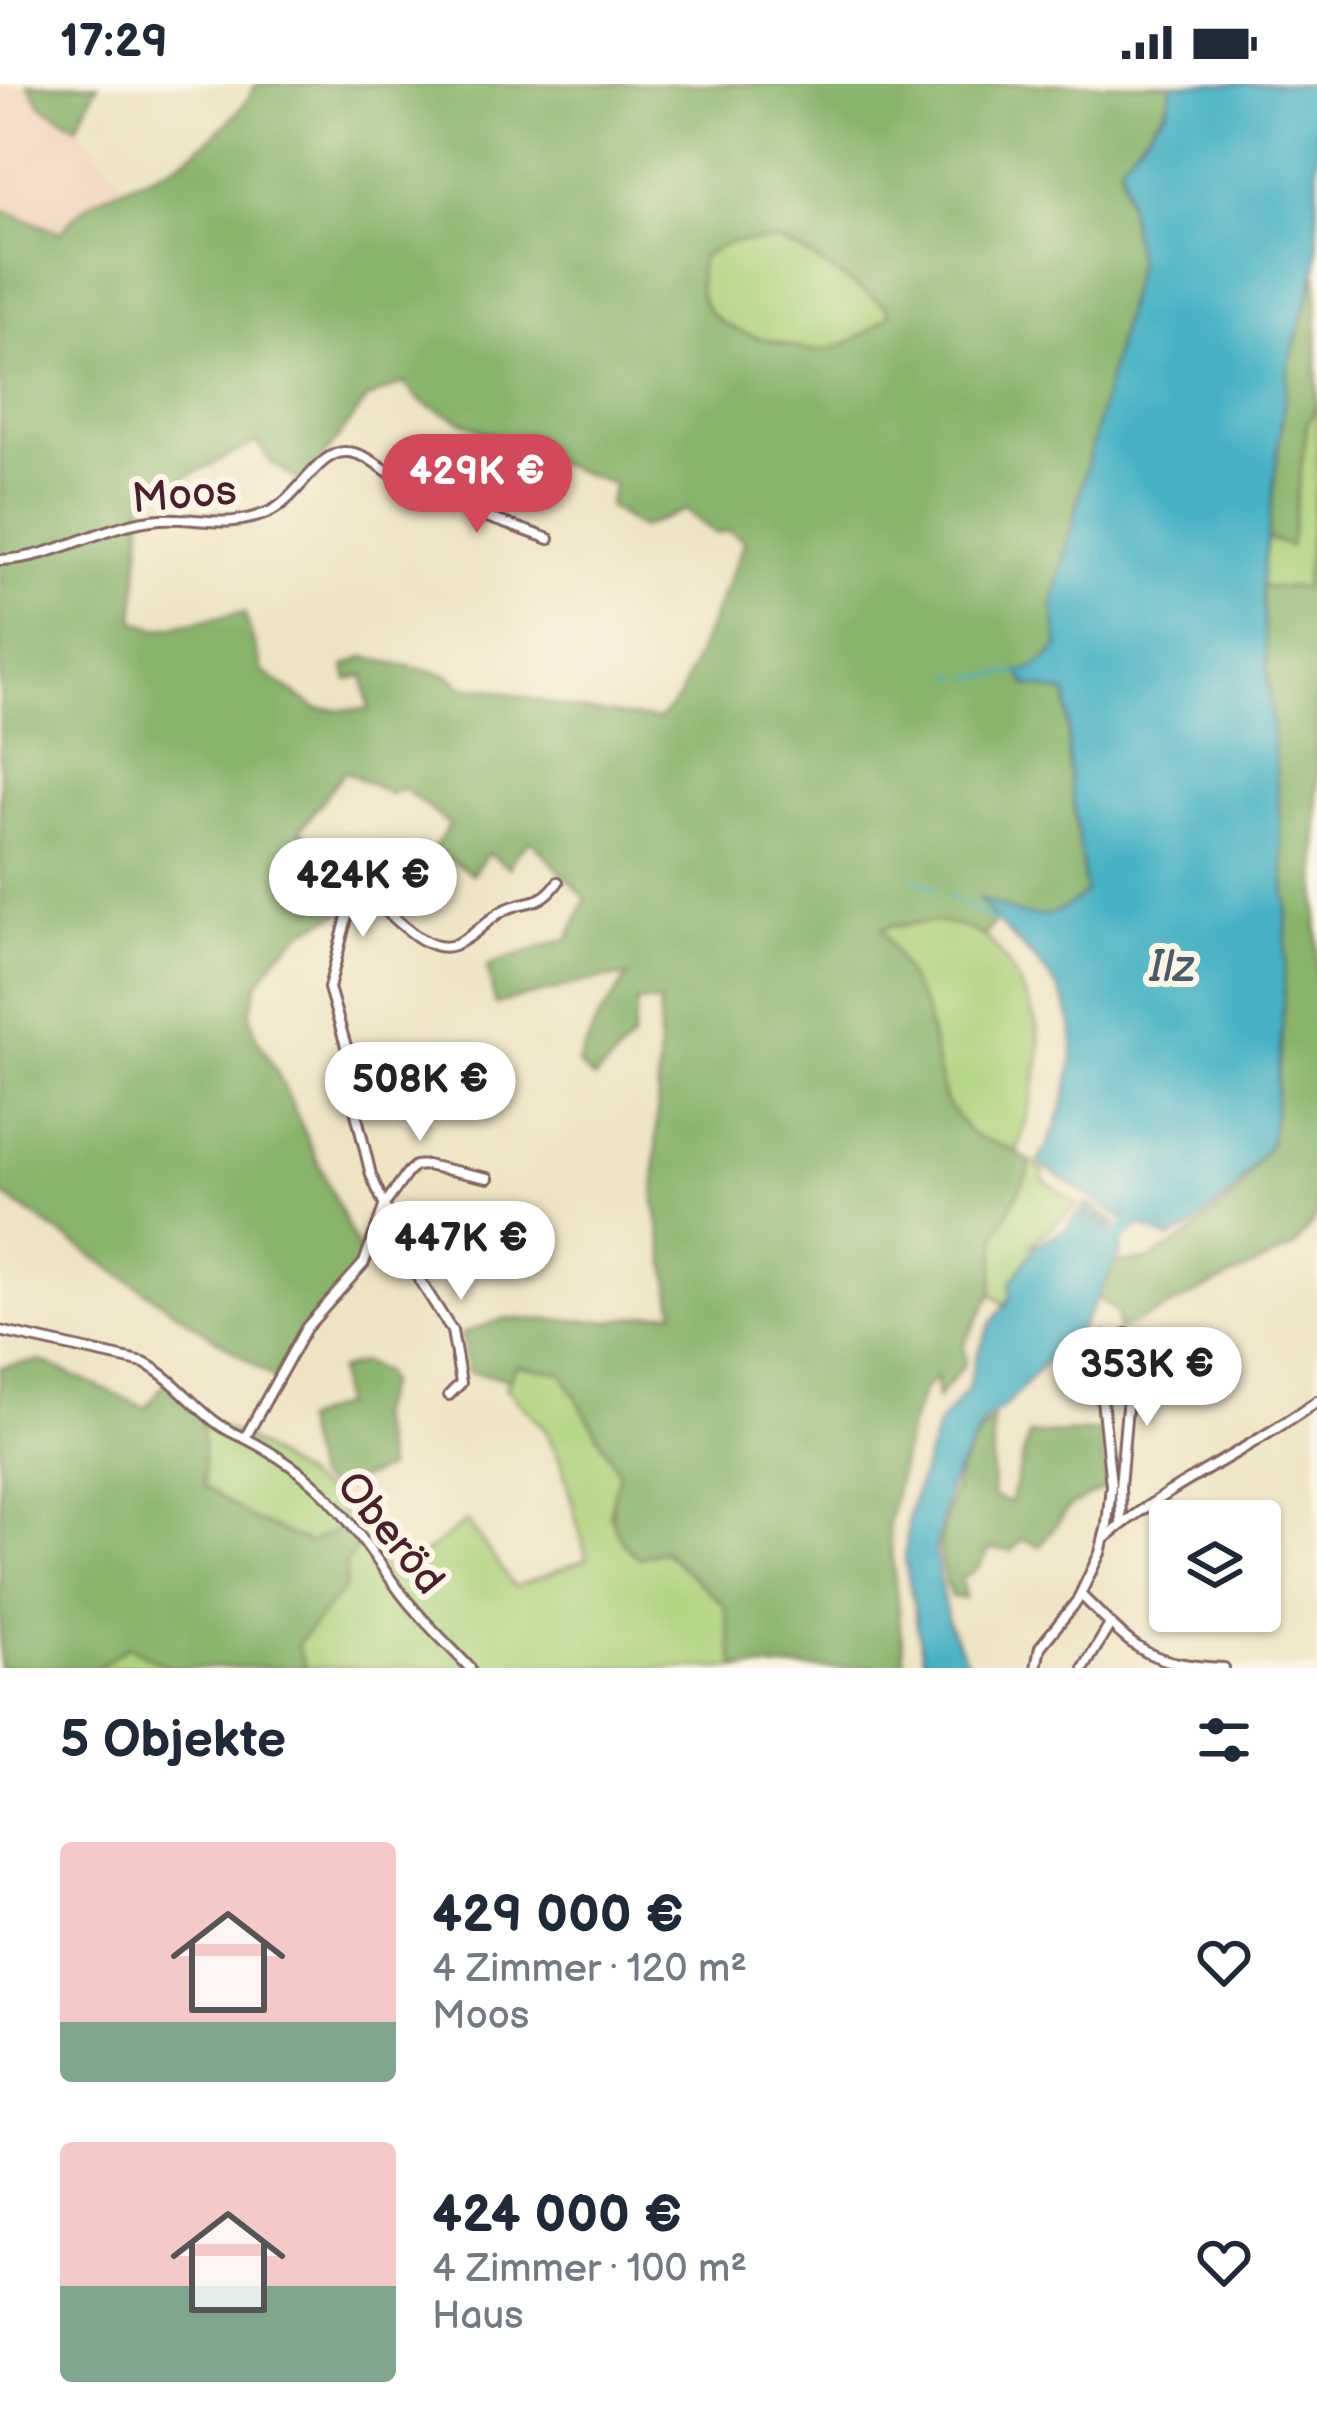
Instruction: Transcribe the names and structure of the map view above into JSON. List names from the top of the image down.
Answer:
{
  "streets": {
    "street": ["Moos", "Oberöd"]
  },
  "water": ["Ilz"],
  "page": {
    "status": "17:29",
    "price": [
      "429K €",
      "424K €",
      "508K €",
      "447K €",
      "353K €"
    ],
    "heading": "5 Objekte",
    "list": [
      {
        "name": "429 000 €",
        "note": "4 Zimmer · 120 m² · Moos"
      },
      {
        "name": "424 000 €",
        "note": "4 Zimmer · 100 m² · Haus"
      }
    ]
  }
}
